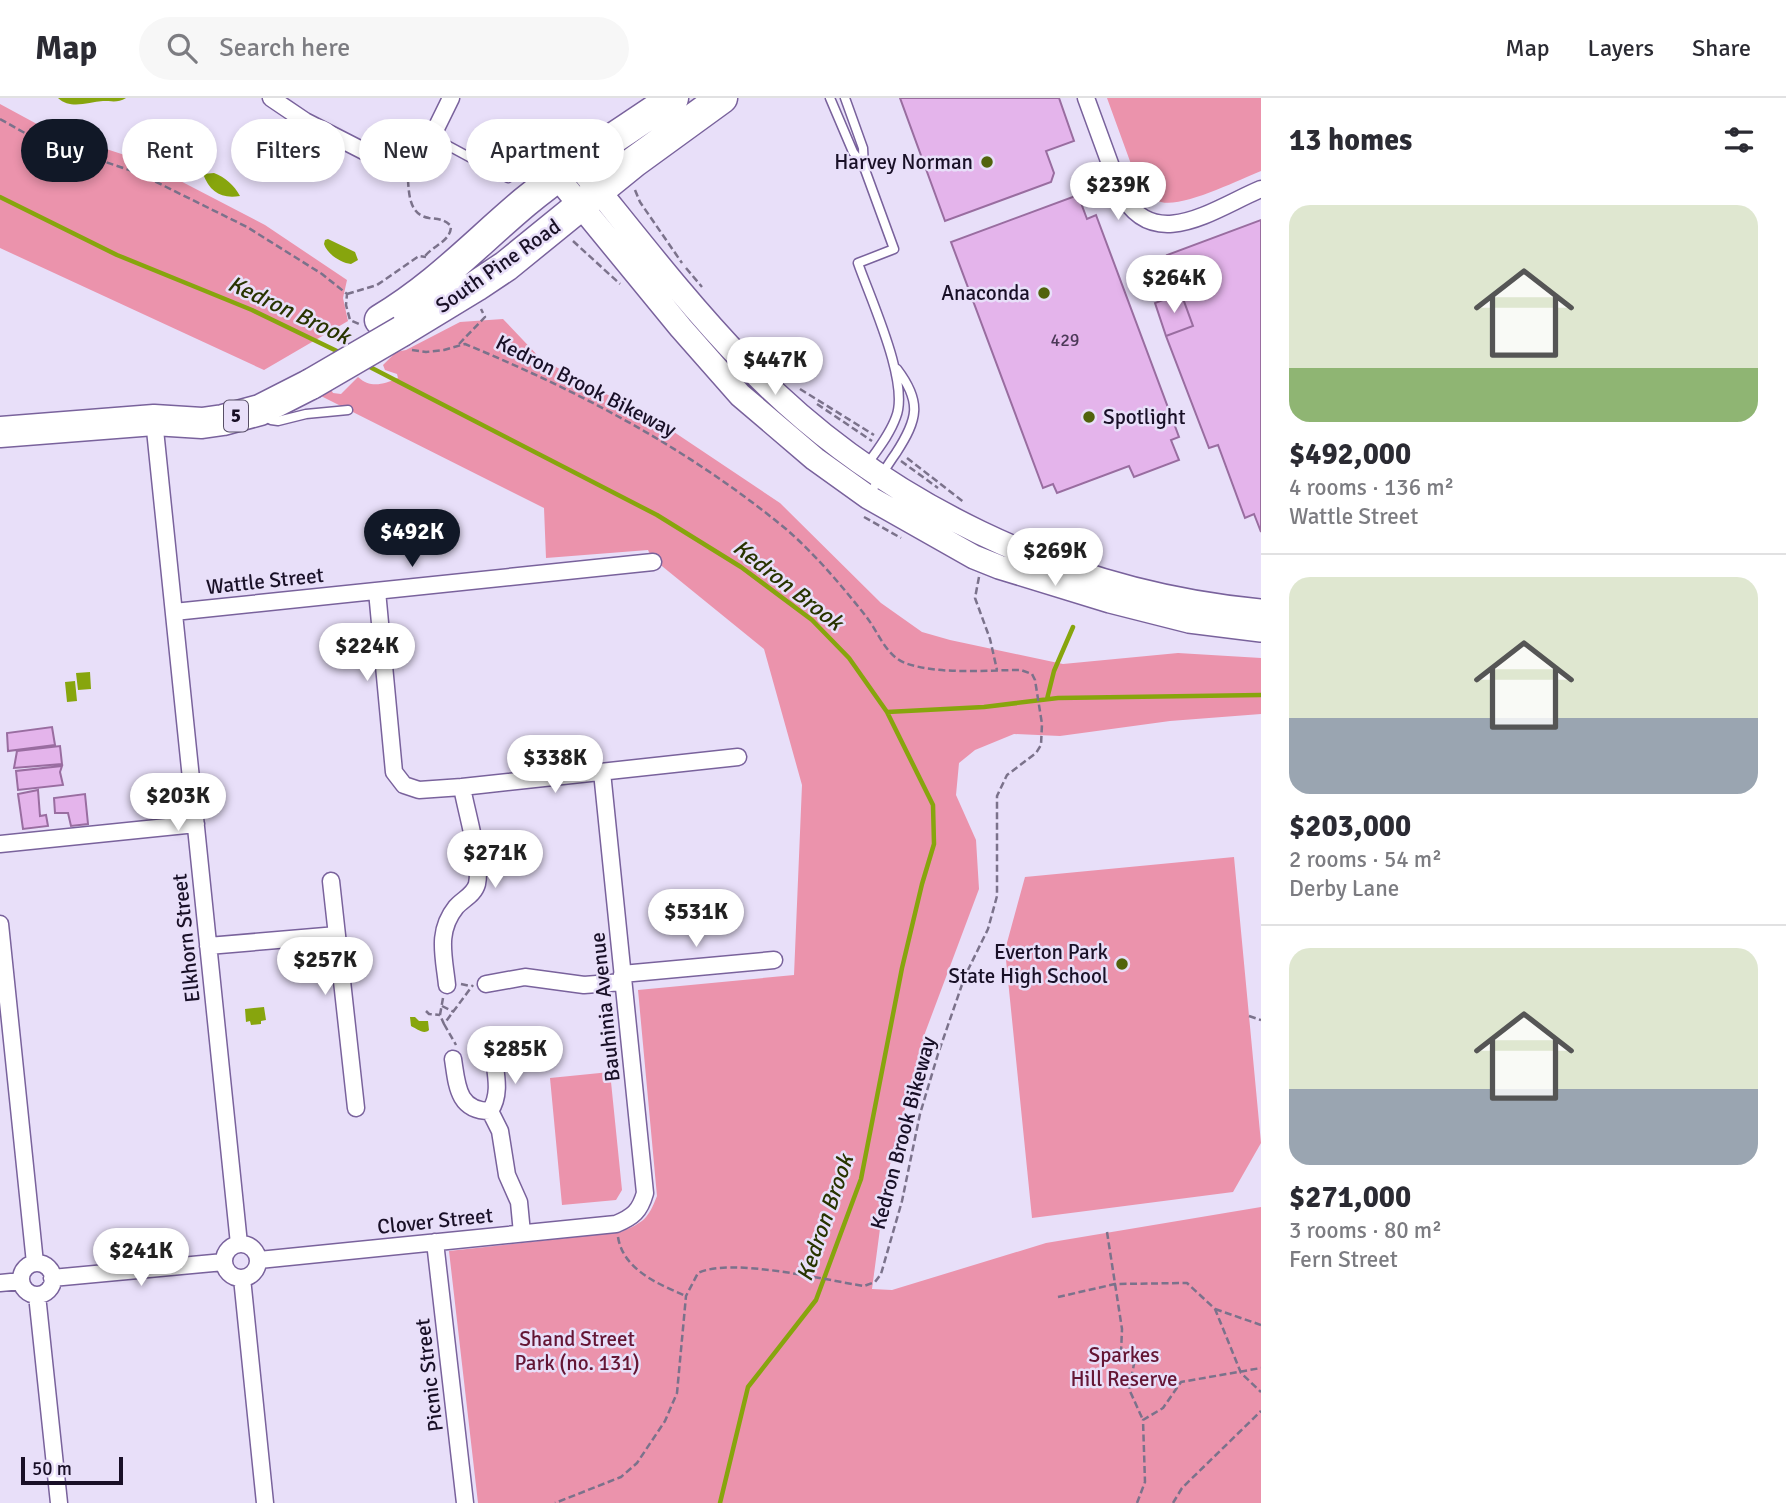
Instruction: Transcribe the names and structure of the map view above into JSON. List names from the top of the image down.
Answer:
{
  "streets": {
    "highway": ["South Pine Road", "5"],
    "street": [
      "Wattle Street",
      "Elkhorn Street",
      "Bauhinia Avenue",
      "Clover Street",
      "Picnic Street"
    ],
    "path": ["Kedron Brook Bikeway"]
  },
  "crossings": [
    ["South Pine Road", "Kedron Brook Bikeway"],
    ["South Pine Road", "Elkhorn Street"],
    ["Wattle Street", "Elkhorn Street"],
    ["Elkhorn Street", "Clover Street"],
    ["Bauhinia Avenue", "Clover Street"],
    ["Clover Street", "Picnic Street"]
  ],
  "water": ["Kedron Brook"],
  "parks": ["Shand Street Park (no. 131)", "Sparkes Hill Reserve"],
  "places": [
    "Harvey Norman",
    "Anaconda",
    "Spotlight",
    "Everton Park State High School"
  ],
  "house_numbers": ["429"],
  "scale_bar": "50 m",
  "page": {
    "header": "Map",
    "search": "Search here",
    "nav": ["Map", "Layers", "Share"],
    "heading": "13 homes",
    "chip": [
      "Buy",
      "Rent",
      "Filters",
      "New",
      "Apartment"
    ],
    "price": [
      "$239K",
      "$264K",
      "$447K",
      "$492K",
      "$269K",
      "$224K",
      "$338K",
      "$203K",
      "$271K",
      "$531K",
      "$257K",
      "$285K",
      "$241K"
    ],
    "list": [
      {
        "name": "$492,000",
        "note": "4 rooms · 136 m² · Wattle Street"
      },
      {
        "name": "$203,000",
        "note": "2 rooms · 54 m² · Derby Lane"
      },
      {
        "name": "$271,000",
        "note": "3 rooms · 80 m² · Fern Street"
      }
    ],
    "scale": "50 m"
  }
}
